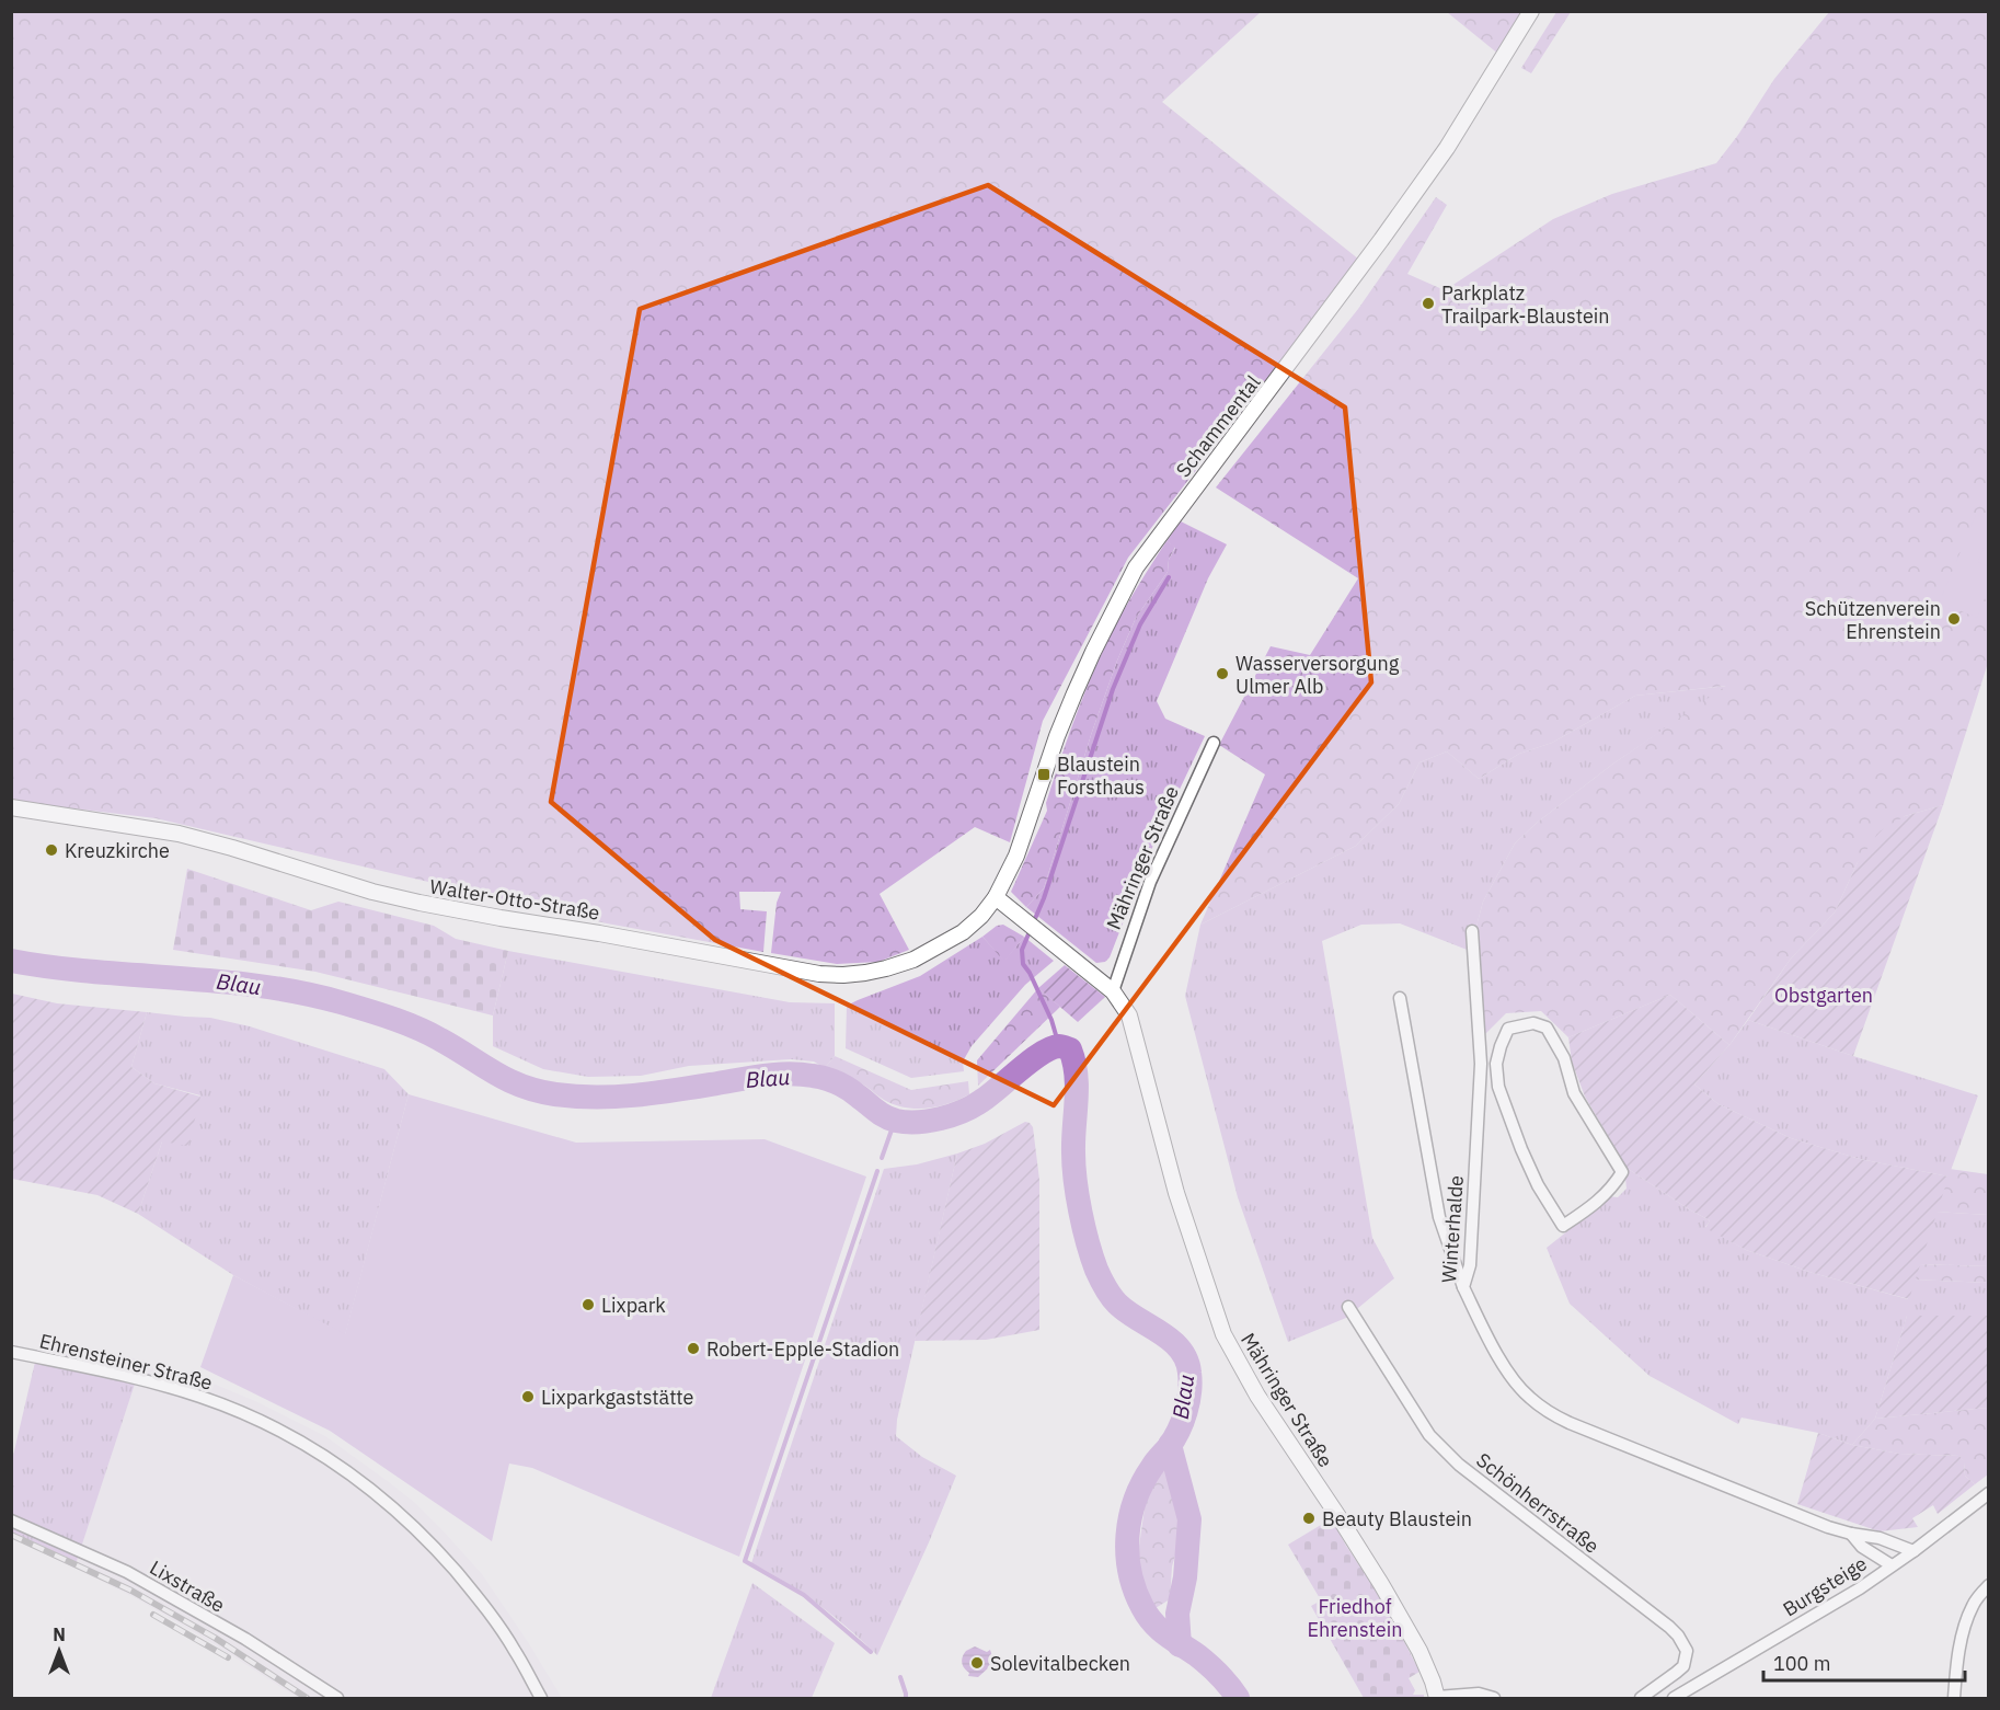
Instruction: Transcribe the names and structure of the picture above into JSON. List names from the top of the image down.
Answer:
{
  "streets": {
    "street": [
      "Schammental",
      "Mähringer Straße",
      "Walter-Otto-Straße",
      "Winterhalde",
      "Ehrensteiner Straße",
      "Schönherrstraße",
      "Lixstraße",
      "Burgsteige"
    ]
  },
  "crossings": [
    ["Schammental", "Mähringer Straße"],
    ["Schammental", "Walter-Otto-Straße"],
    ["Mähringer Straße", "Walter-Otto-Straße"],
    ["Winterhalde", "Burgsteige"]
  ],
  "water": ["Blau"],
  "parks": ["Obstgarten", "Friedhof Ehrenstein"],
  "places": {
    "other": [
      "Parkplatz Trailpark-Blaustein",
      "Schützenverein Ehrenstein",
      "Wasserversorgung Ulmer Alb",
      "Kreuzkirche",
      "Lixpark",
      "Robert-Epple-Stadion",
      "Lixparkgaststätte",
      "Beauty Blaustein",
      "Solevitalbecken"
    ],
    "transit": ["Blaustein Forsthaus"]
  },
  "scale_bar": "100 m",
  "north": "top"
}
